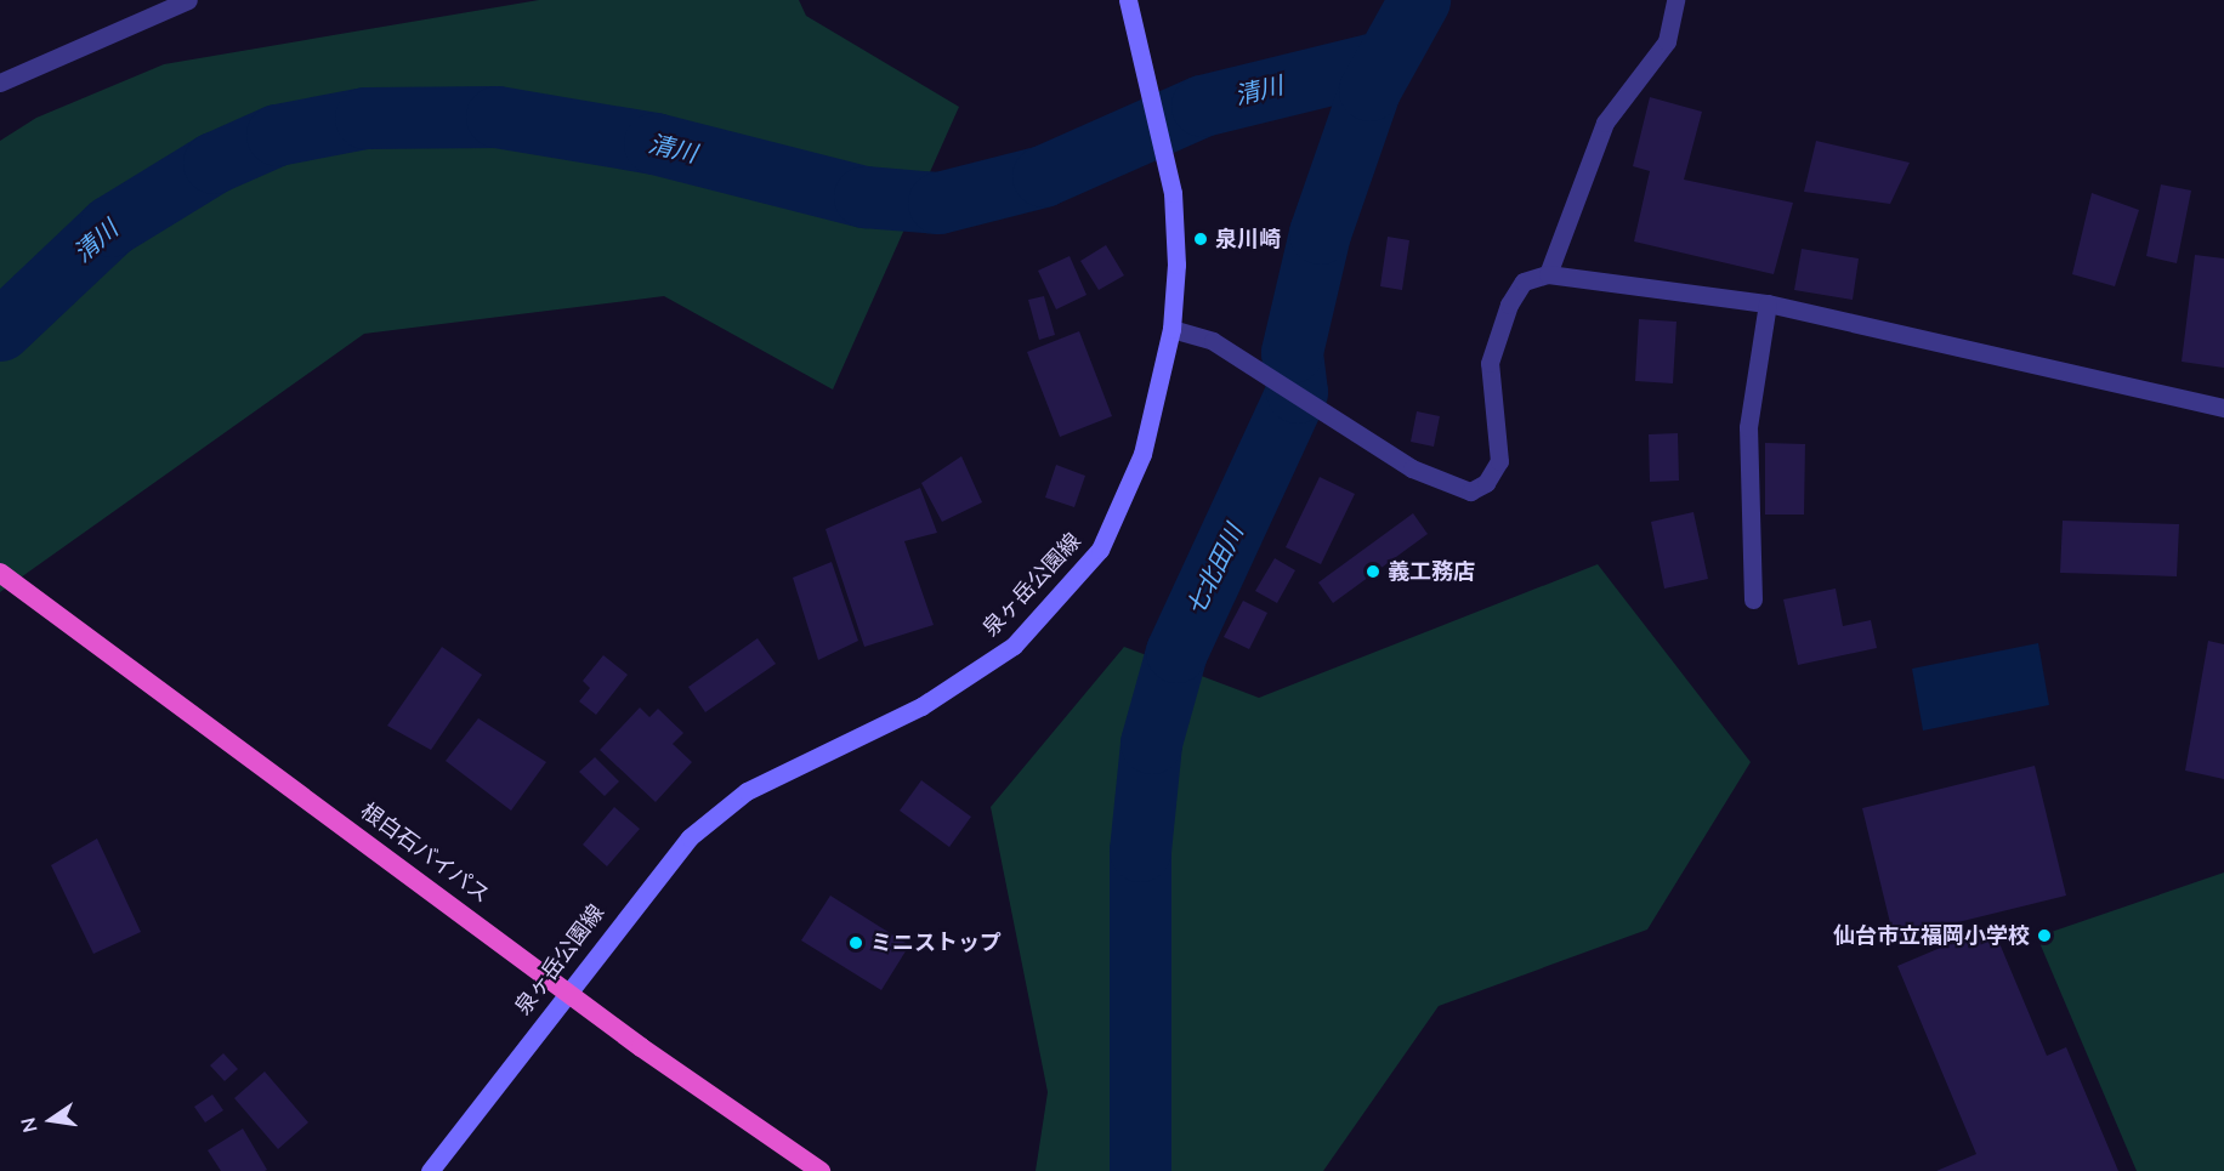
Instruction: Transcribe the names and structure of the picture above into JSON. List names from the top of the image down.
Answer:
{
  "streets": {
    "highway": ["根白石バイパス"],
    "main road": ["泉ヶ岳公園線"]
  },
  "crossings": [
    ["泉ヶ岳公園線", "根白石バイパス"]
  ],
  "water": ["清川", "七北田川"],
  "places": [
    "泉川崎",
    "義工務店",
    "仙台市立福岡小学校",
    "ミニストップ"
  ],
  "north": "left"
}
